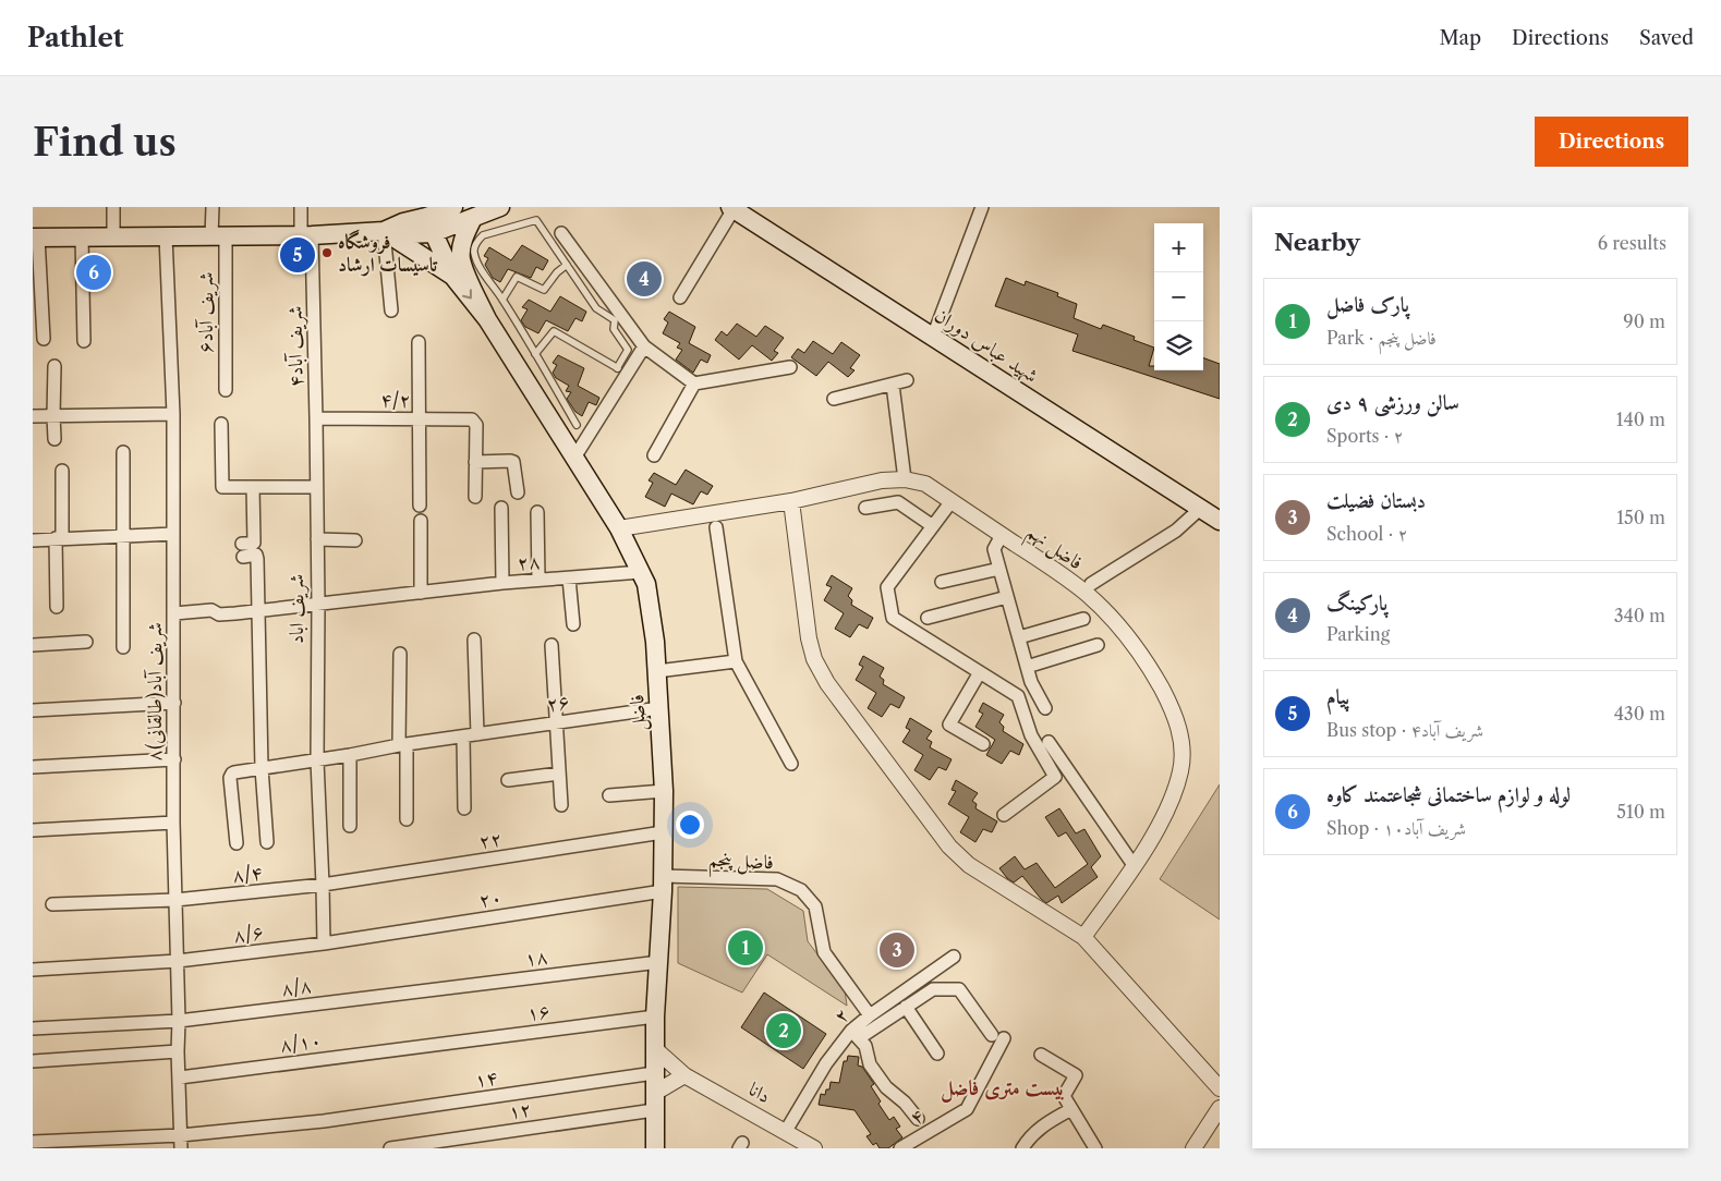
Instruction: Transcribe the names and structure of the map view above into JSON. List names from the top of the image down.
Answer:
{
  "streets": {
    "main road": ["شهید عباس دوران", "فاضل"],
    "street": [
      "شریف آباد۶",
      "۴شریف آباد",
      "۴/۲",
      "فاضل نهم",
      "۲۸",
      "شریف اباد",
      "۸شریف آباد(طالقانی)",
      "۲۶",
      "۲۲",
      "فاضل پنجم",
      "۸/۴",
      "۲۰",
      "۸/۶",
      "۱۸",
      "۸/۸",
      "۱۶",
      "۲",
      "۸/۱۰",
      "۱۴",
      "دانا",
      "۱۲",
      "۴"
    ]
  },
  "crossings": [
    ["۴شریف آباد", "۴/۲"],
    ["۴شریف آباد", "شریف اباد"],
    ["فاضل نهم", "فاضل"],
    ["۲۸", "شریف اباد"],
    ["۲۸", "۸شریف آباد(طالقانی)"],
    ["۲۸", "فاضل"],
    ["شریف اباد", "۲۶"],
    ["شریف اباد", "۲۲"],
    ["شریف اباد", "۸/۴"],
    ["شریف اباد", "۲۰"],
    ["شریف اباد", "۸/۶"],
    ["۸شریف آباد(طالقانی)", "۸/۴"],
    ["۸شریف آباد(طالقانی)", "۸/۶"],
    ["۸شریف آباد(طالقانی)", "۸/۸"],
    ["۸شریف آباد(طالقانی)", "۸/۱۰"],
    ["۸شریف آباد(طالقانی)", "۱۴"],
    ["۲۶", "فاضل"],
    ["فاضل", "۲۲"],
    ["فاضل", "فاضل پنجم"],
    ["فاضل", "۲۰"],
    ["فاضل", "۱۸"],
    ["فاضل", "۱۶"],
    ["فاضل", "۱۴"],
    ["فاضل", "دانا"],
    ["فاضل", "۱۲"],
    ["۲۲", "۸/۴"],
    ["فاضل پنجم", "۲۰"],
    ["فاضل پنجم", "۲"],
    ["۲۰", "۸/۶"],
    ["۱۸", "۸/۸"],
    ["۱۶", "۸/۱۰"],
    ["۲", "دانا"]
  ],
  "districts": ["بیست متری فاضل"],
  "places": ["فروشگاه تاسیسات ارشاد"],
  "page": {
    "header": "Pathlet",
    "nav": ["Map", "Directions", "Saved"],
    "buttons": "Directions",
    "title": "Find us",
    "heading": ["Nearby", "6 results"],
    "map_buttons": ["+", "−"],
    "pins": [
      "5",
      "6",
      "4",
      "1",
      "3",
      "2"
    ],
    "list": [
      {
        "mark": "1",
        "name": "پارک فاضل",
        "note": "Park · فاضل پنجم",
        "value": "90 m"
      },
      {
        "mark": "2",
        "name": "سالن ورزشی ۹ دی",
        "note": "Sports · ۲",
        "value": "140 m"
      },
      {
        "mark": "3",
        "name": "دبستان فضیلت",
        "note": "School · ۲",
        "value": "150 m"
      },
      {
        "mark": "4",
        "name": "پارکینگ",
        "note": "Parking",
        "value": "340 m"
      },
      {
        "mark": "5",
        "name": "پیام",
        "note": "Bus stop · ۴شریف آباد",
        "value": "430 m"
      },
      {
        "mark": "6",
        "name": "لوله و لوازم ساختمانی شجاعتمند کاوه",
        "note": "Shop · شریف آباد۱۰",
        "value": "510 m"
      }
    ]
  }
}
